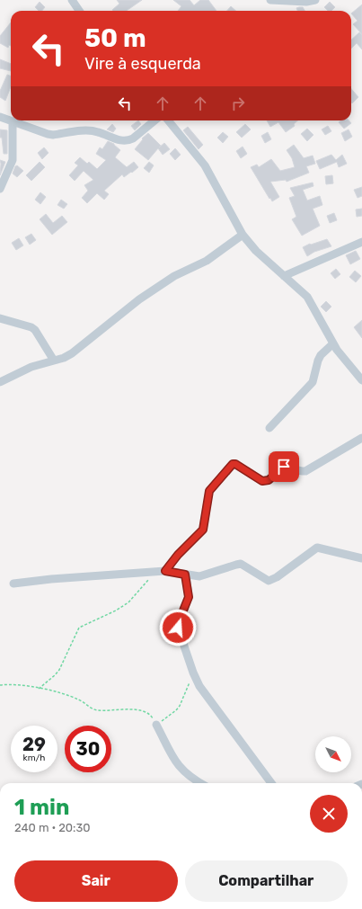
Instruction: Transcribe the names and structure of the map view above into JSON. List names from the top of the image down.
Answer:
{
  "north": "bottom right",
  "page": {
    "turn": ["50 m", "Vire à esquerda"],
    "speed": "29 km/h",
    "limit": "30",
    "heading": ["1 min", "240 m · 20:30"],
    "buttons": ["Sair", "Compartilhar"]
  }
}
